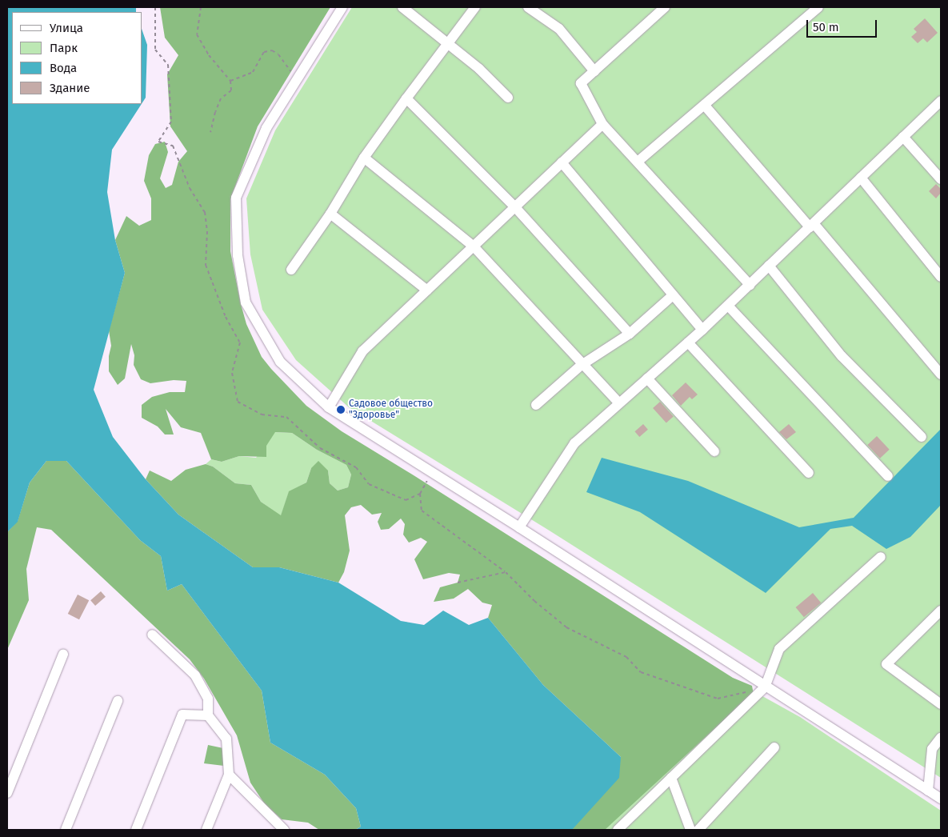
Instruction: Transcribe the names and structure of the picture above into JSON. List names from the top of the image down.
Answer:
{
  "places": ["Садовое общество \"Здоровье\""],
  "legend": [
    "Улица",
    "Парк",
    "Вода",
    "Здание"
  ],
  "scale_bar": "50 m"
}
